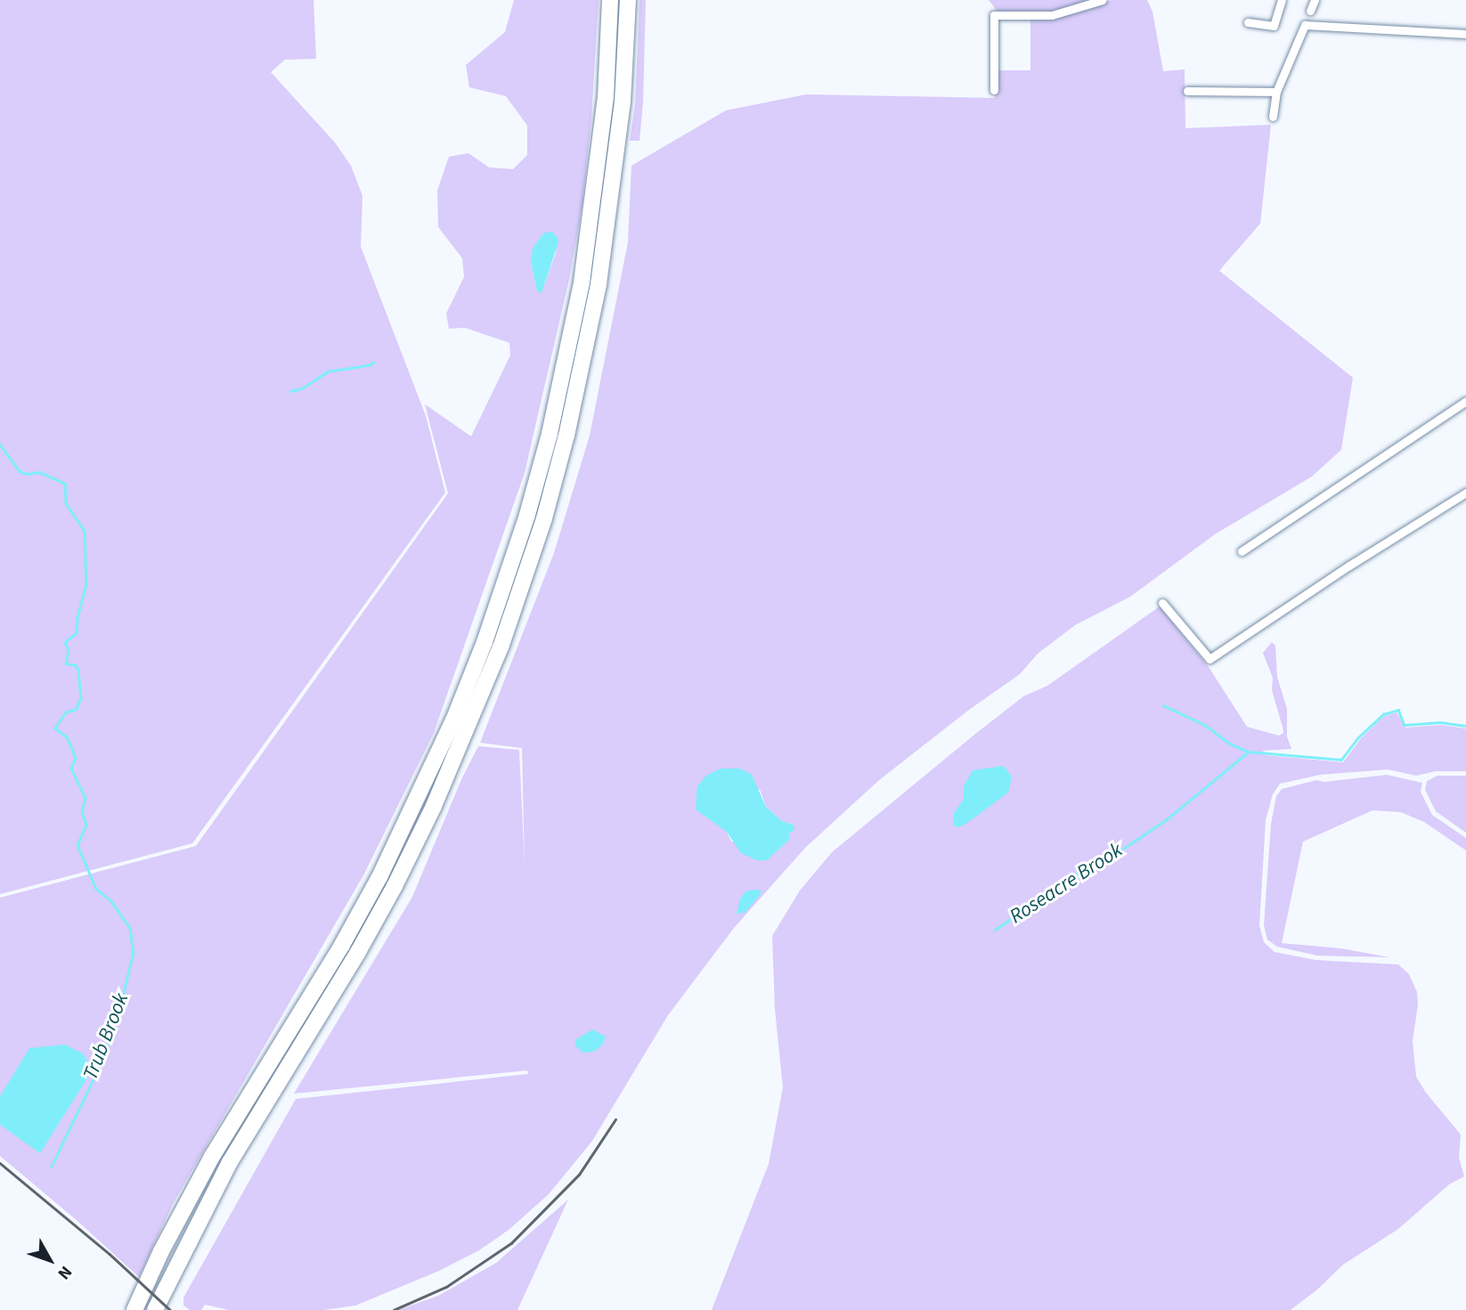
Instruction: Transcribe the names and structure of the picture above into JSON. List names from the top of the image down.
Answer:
{
  "water": ["Roseacre Brook", "Trub Brook"],
  "north": "bottom right"
}
